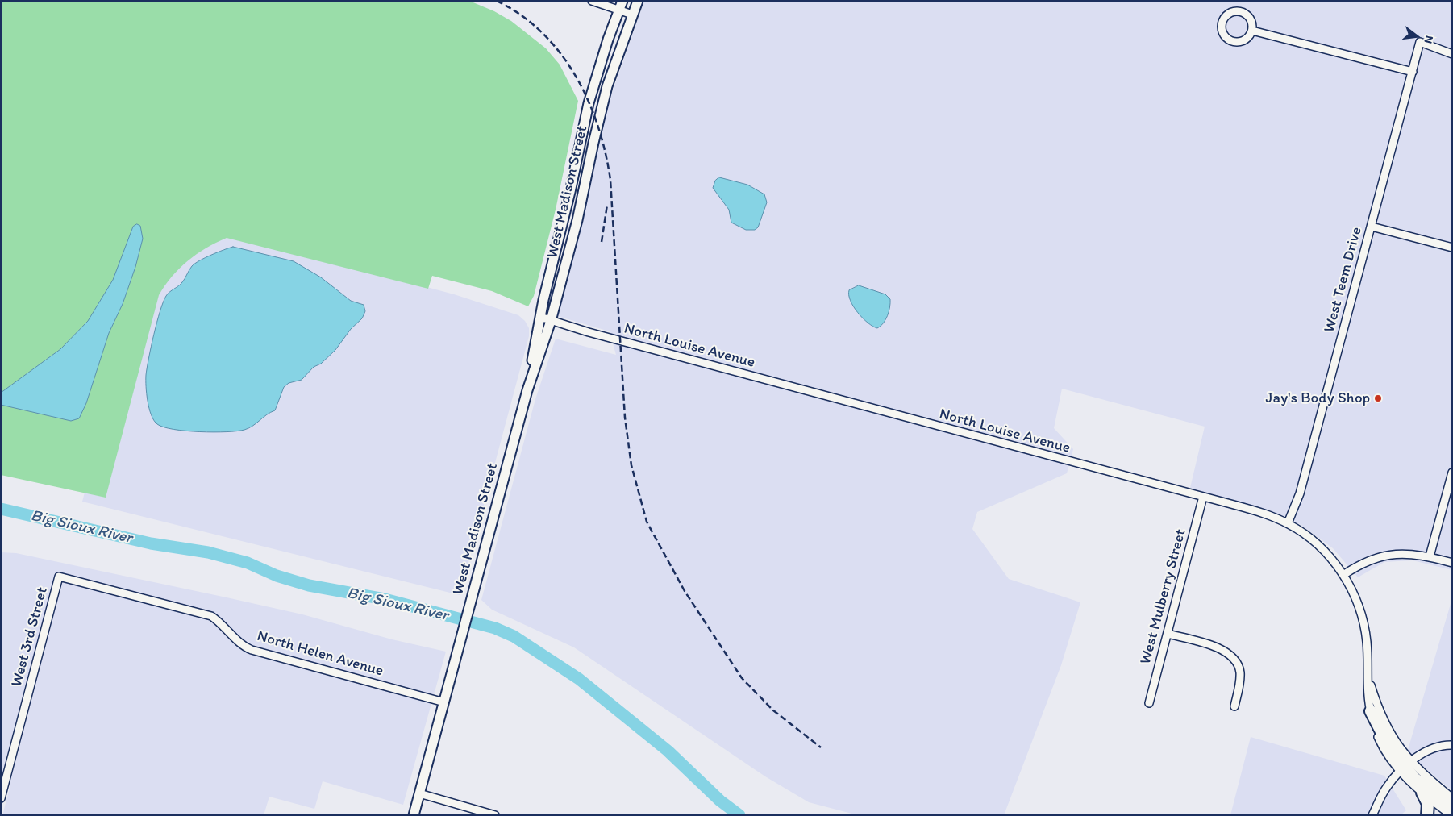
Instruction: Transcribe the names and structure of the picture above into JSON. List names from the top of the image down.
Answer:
{
  "streets": {
    "main road": ["West Madison Street"],
    "street": [
      "West Teem Drive",
      "North Louise Avenue",
      "West Mulberry Street",
      "West 3rd Street",
      "North Helen Avenue"
    ]
  },
  "crossings": [
    ["West Madison Street", "North Louise Avenue"],
    ["West Madison Street", "North Helen Avenue"],
    ["West Teem Drive", "North Louise Avenue"],
    ["North Louise Avenue", "West Mulberry Street"],
    ["West 3rd Street", "North Helen Avenue"]
  ],
  "water": ["Big Sioux River"],
  "places": ["Jay's Body Shop"],
  "north": "right"
}
